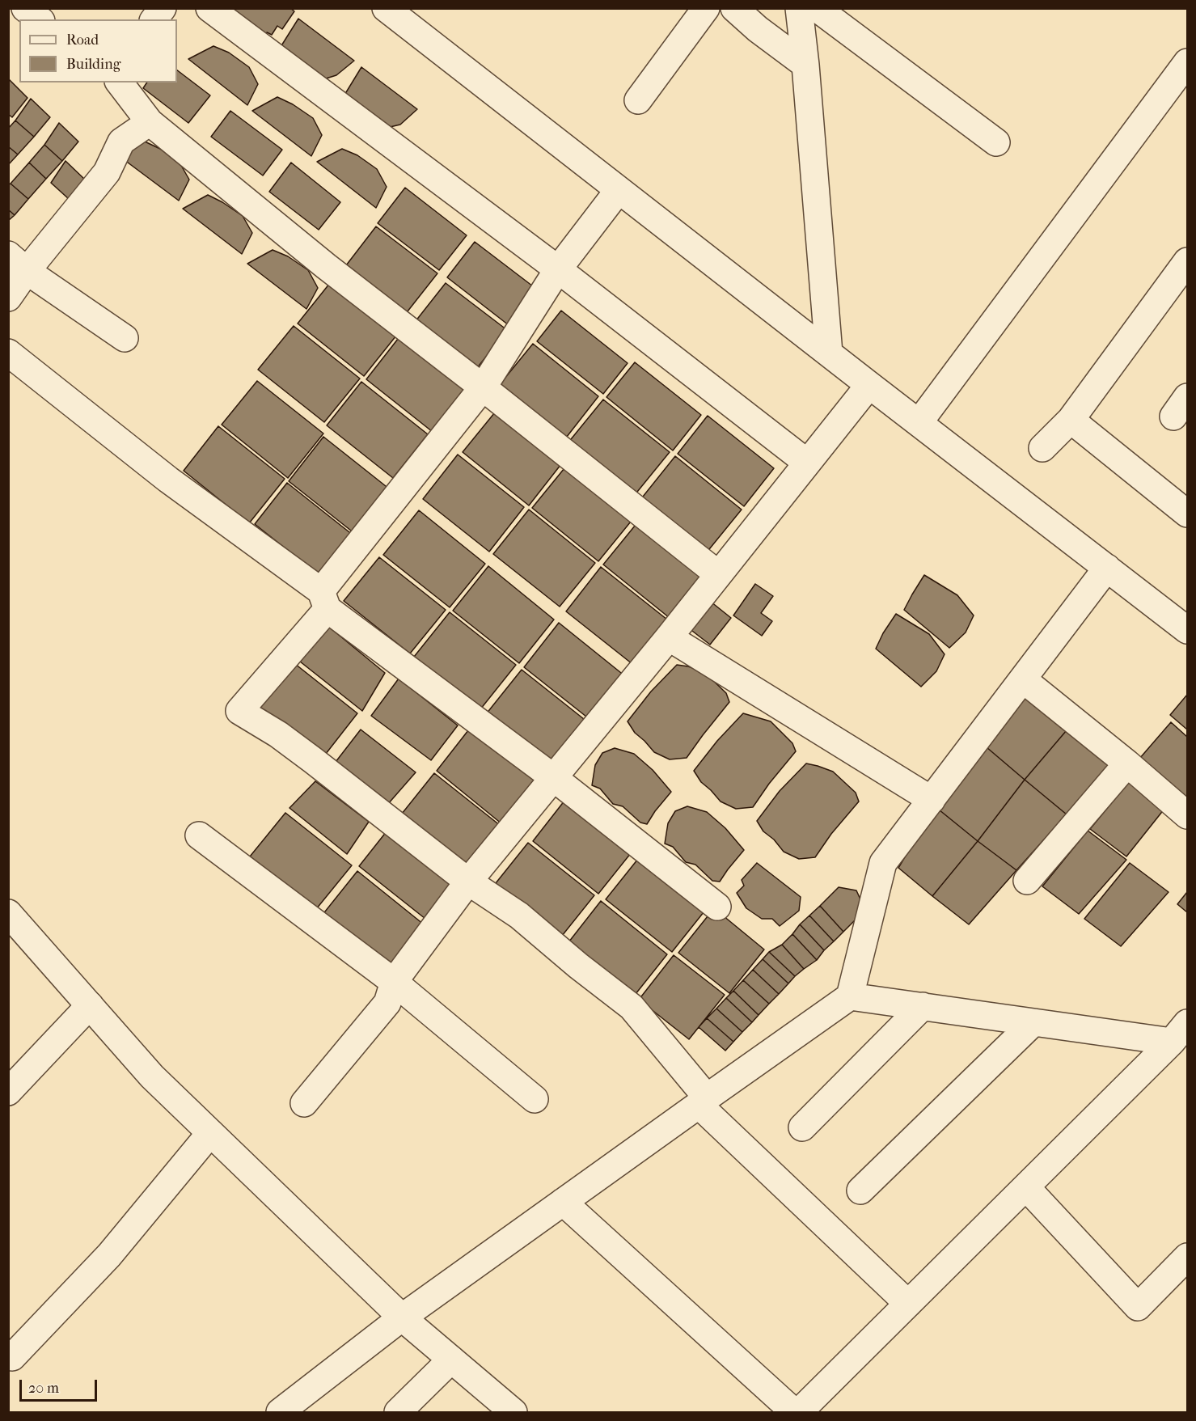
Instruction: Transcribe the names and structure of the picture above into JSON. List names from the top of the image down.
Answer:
{
  "legend": ["Road", "Building"],
  "scale_bar": "20 m"
}
